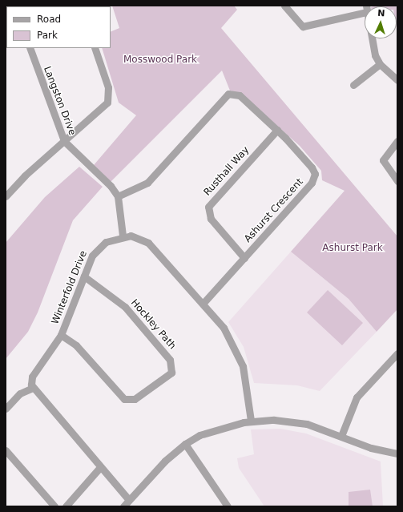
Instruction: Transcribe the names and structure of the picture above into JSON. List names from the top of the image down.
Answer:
{
  "streets": {
    "street": [
      "Langston Drive",
      "Rusthall Way",
      "Ashurst Crescent",
      "Winterfold Drive",
      "Hockley Path"
    ]
  },
  "crossings": [
    ["Langston Drive", "Ashurst Crescent"],
    ["Rusthall Way", "Ashurst Crescent"],
    ["Winterfold Drive", "Hockley Path"]
  ],
  "parks": ["Mosswood Park", "Ashurst Park"],
  "legend": ["Road", "Park"],
  "north": "top"
}
